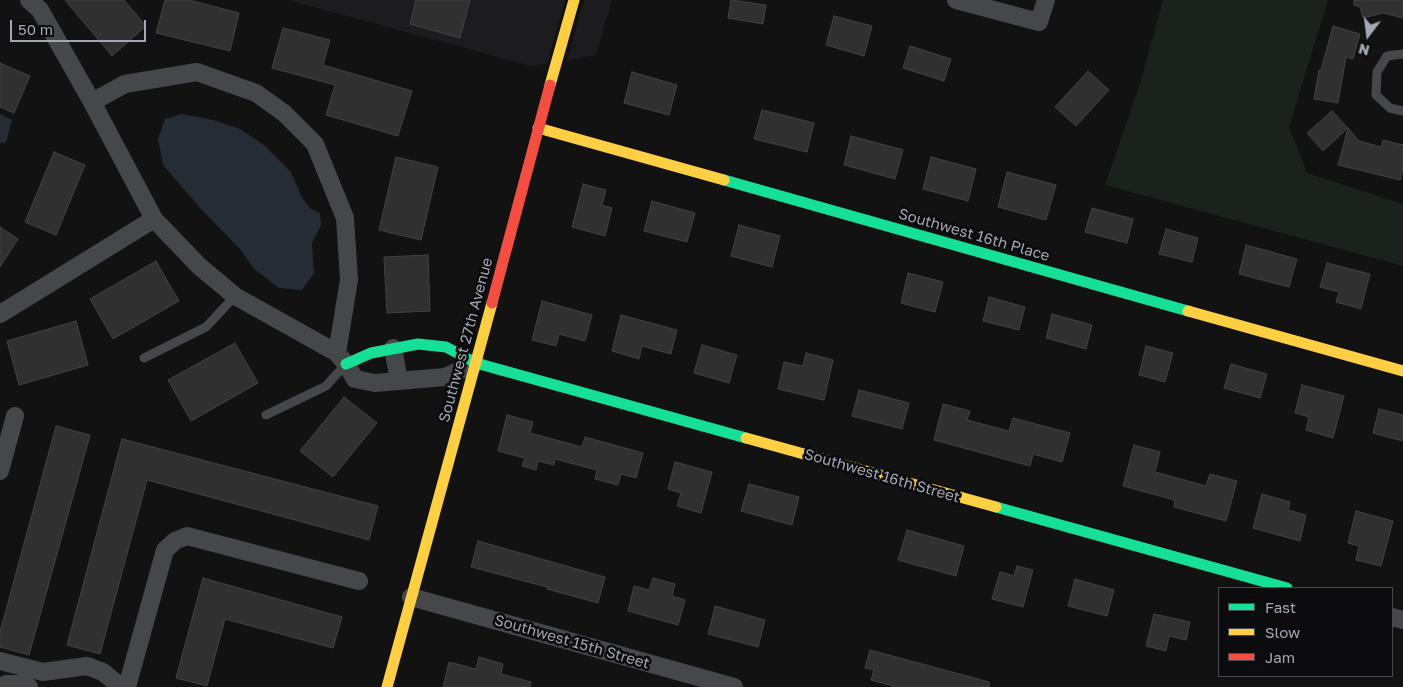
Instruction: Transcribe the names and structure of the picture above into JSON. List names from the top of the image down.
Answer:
{
  "streets": {
    "street": [
      "Southwest 16th Place",
      "Southwest 27th Avenue",
      "Southwest 16th Street",
      "Southwest 15th Street"
    ]
  },
  "crossings": [
    ["Southwest 16th Place", "Southwest 27th Avenue"],
    ["Southwest 27th Avenue", "Southwest 16th Street"],
    ["Southwest 27th Avenue", "Southwest 15th Street"]
  ],
  "legend": ["Fast", "Slow", "Jam"],
  "scale_bar": "50 m",
  "north": "bottom"
}
